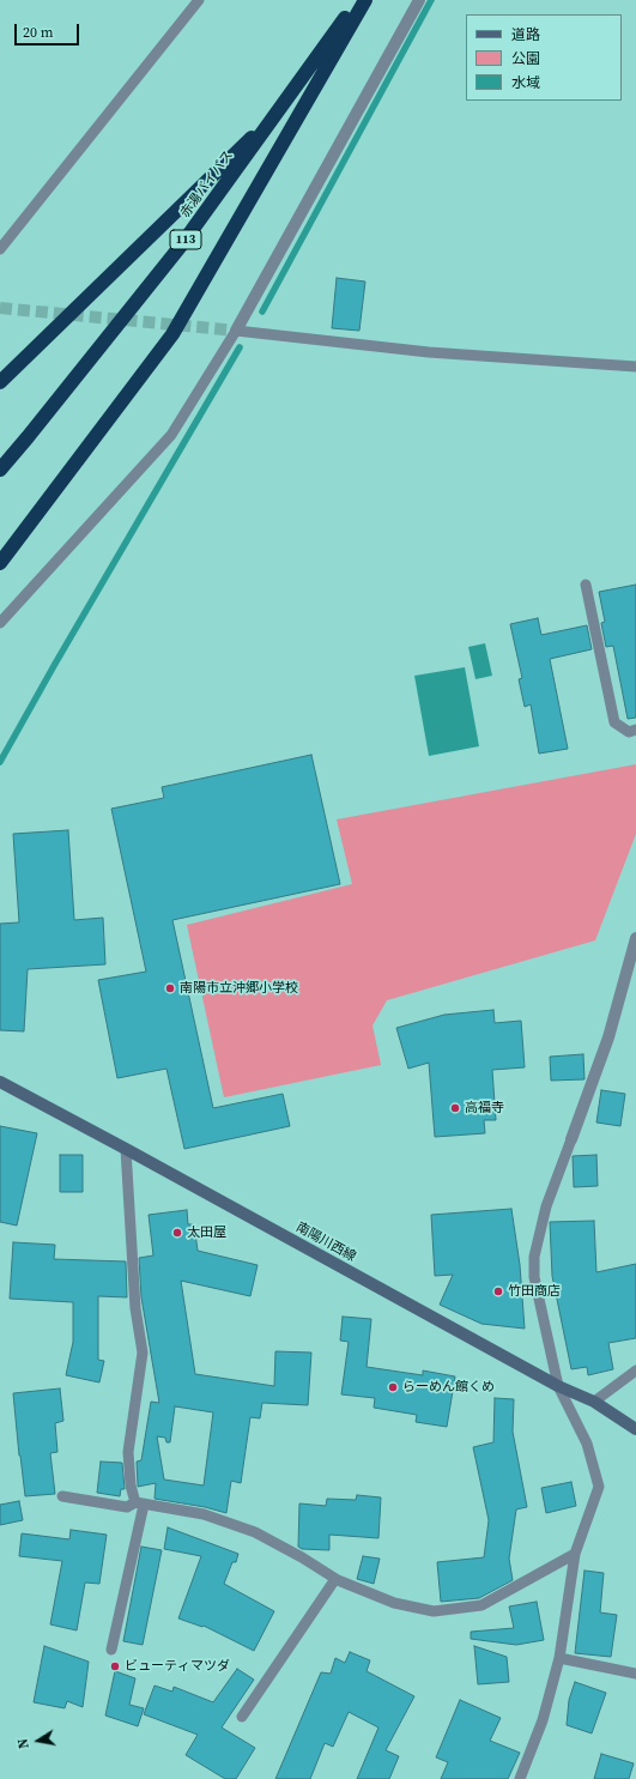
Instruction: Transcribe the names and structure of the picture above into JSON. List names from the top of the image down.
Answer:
{
  "streets": {
    "highway": ["赤湯バイパス", "113"],
    "main road": ["南陽川西線"]
  },
  "places": [
    "南陽市立沖郷小学校",
    "高福寺",
    "太田屋",
    "竹田商店",
    "らーめん館くめ",
    "ビューティマツダ"
  ],
  "legend": ["道路", "公園", "水域"],
  "scale_bar": "20 m",
  "north": "left"
}
